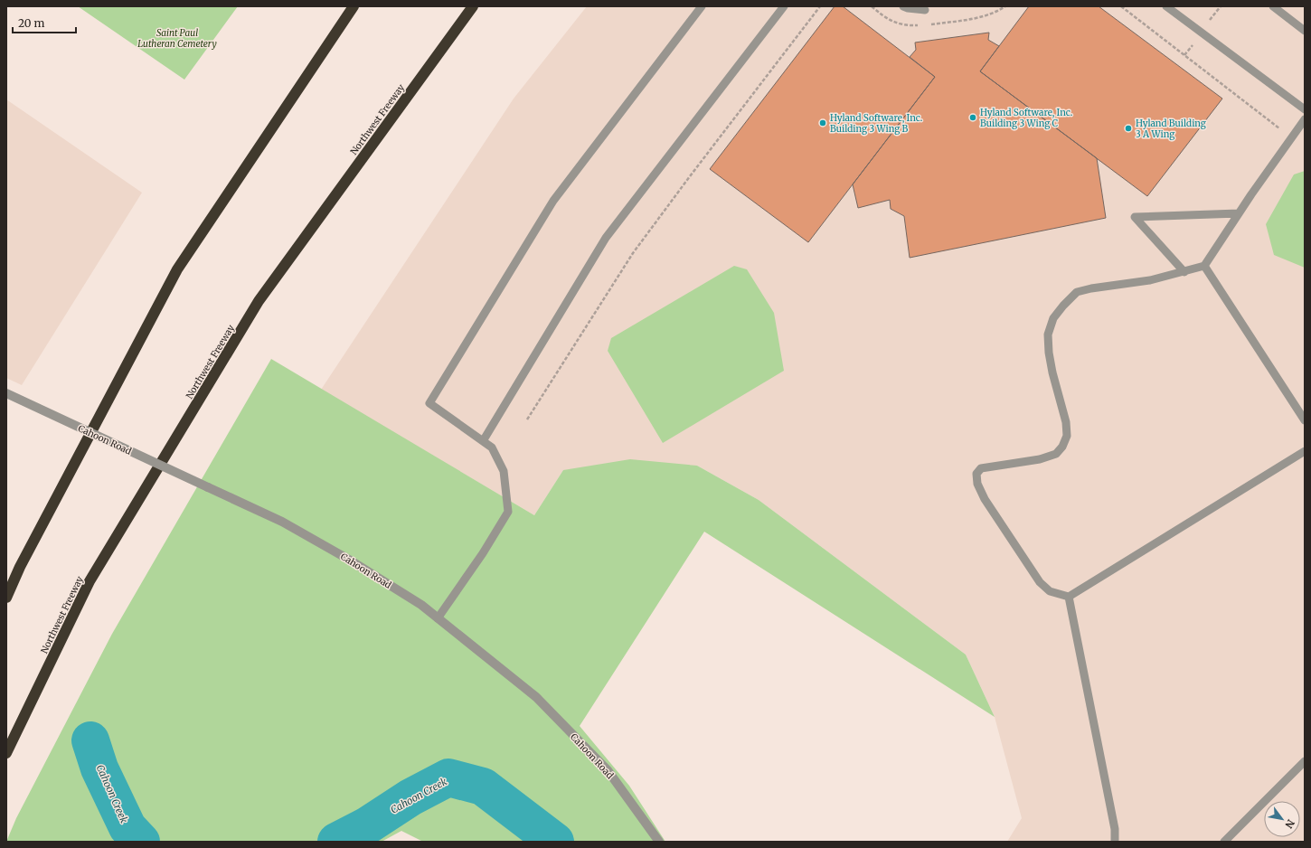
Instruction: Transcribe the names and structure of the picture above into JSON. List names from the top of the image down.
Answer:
{
  "streets": {
    "highway": ["Northwest Freeway"],
    "street": ["Cahoon Road"]
  },
  "water": ["Cahoon Creek"],
  "parks": ["Saint Paul Lutheran Cemetery"],
  "places": ["Hyland Software, Inc. Building 3 Wing C", "Hyland Software, Inc. Building 3 Wing B", "Hyland Building 3 A Wing"],
  "scale_bar": "20 m",
  "north": "bottom right"
}
